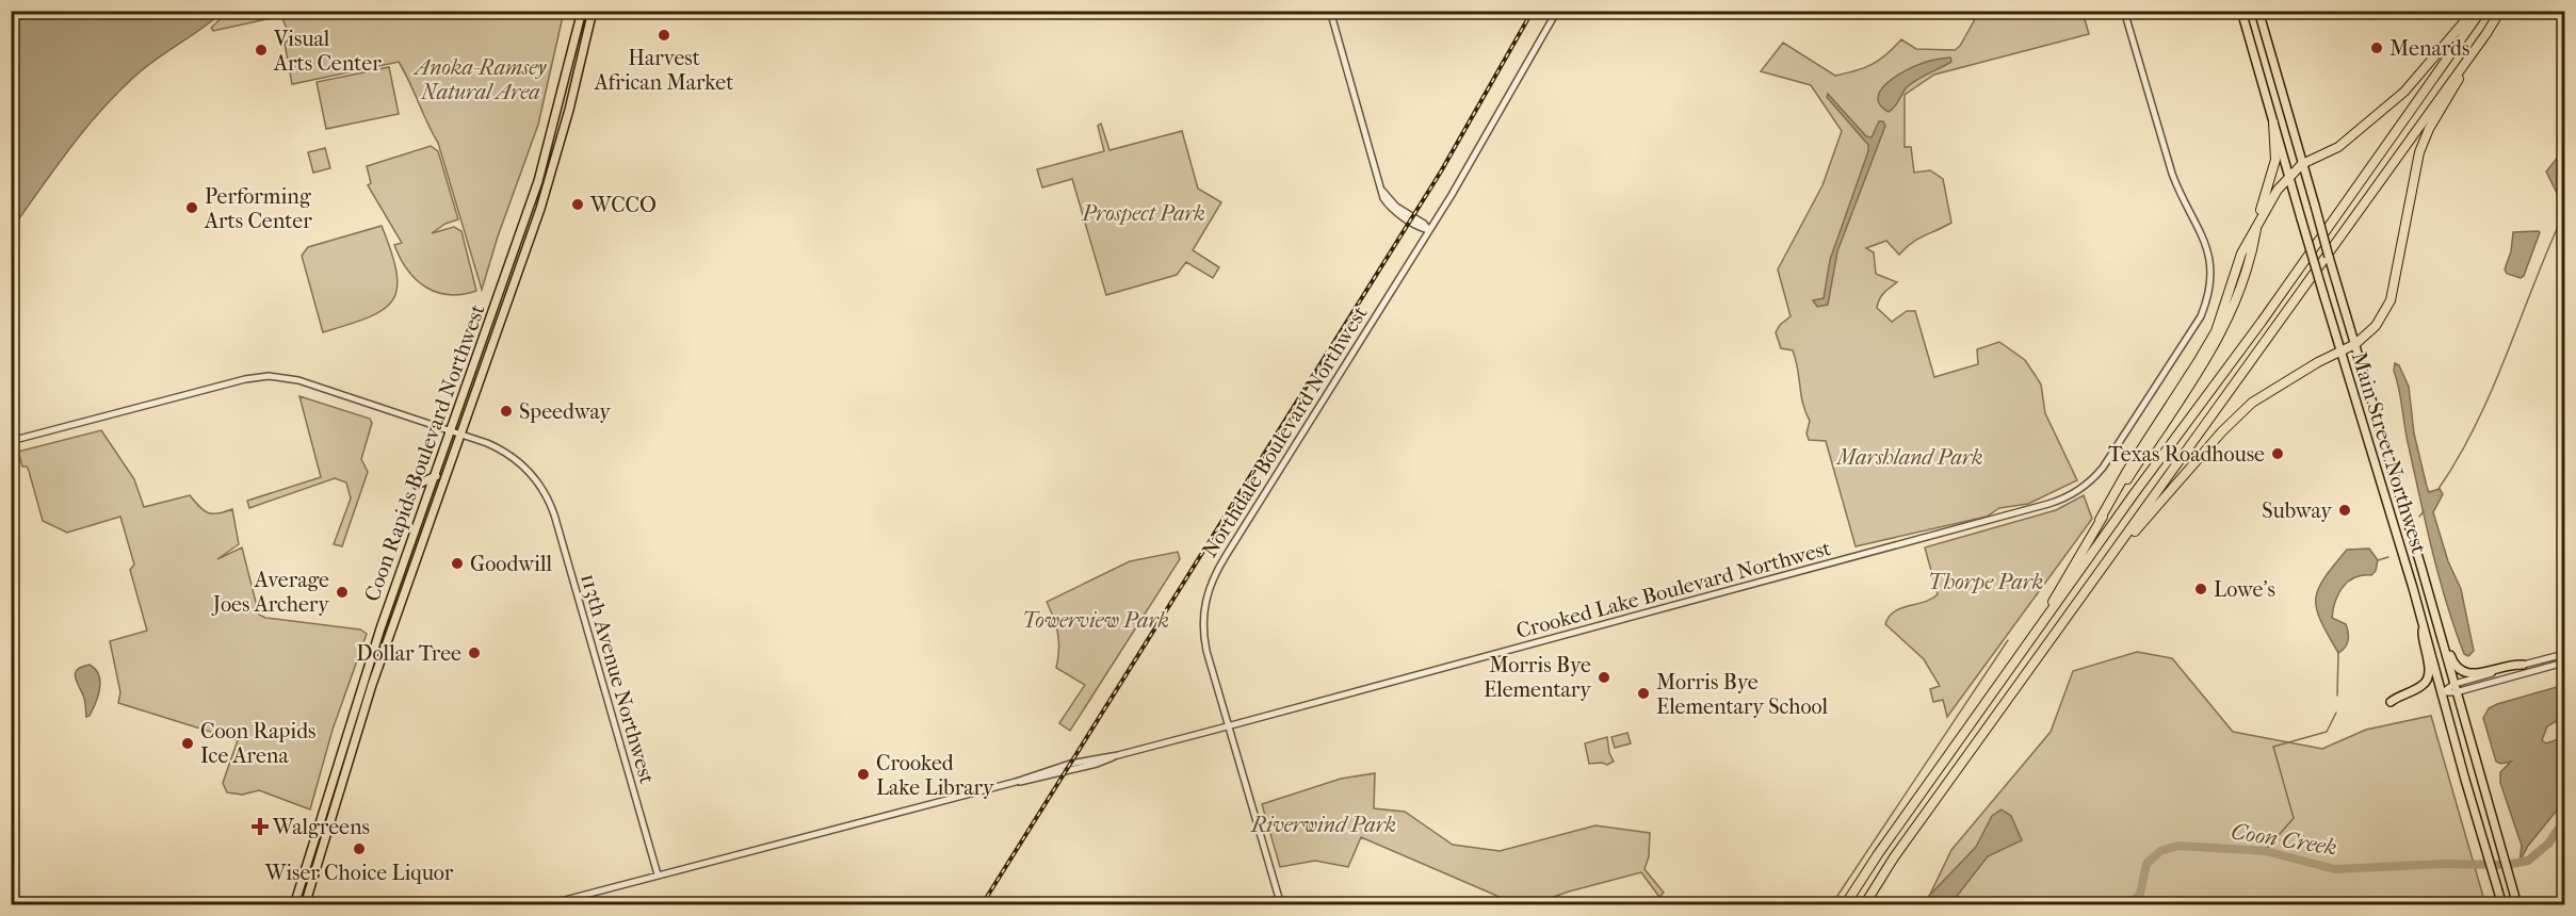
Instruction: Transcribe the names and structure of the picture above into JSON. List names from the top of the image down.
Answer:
{
  "streets": {
    "main road": ["Coon Rapids Boulevard Northwest", "Main Street Northwest"],
    "street": ["Northdale Boulevard Northwest", "Crooked Lake Boulevard Northwest", "113th Avenue Northwest"]
  },
  "crossings": [
    ["Northdale Boulevard Northwest", "Crooked Lake Boulevard Northwest"],
    ["Coon Rapids Boulevard Northwest", "113th Avenue Northwest"],
    ["Crooked Lake Boulevard Northwest", "113th Avenue Northwest"]
  ],
  "water": ["Coon Creek"],
  "parks": [
    "Anoka-Ramsey Natural Area",
    "Prospect Park",
    "Marshland Park",
    "Thorpe Park",
    "Towerview Park",
    "Riverwind Park"
  ],
  "places": {
    "other": [
      "Harvest African Market",
      "Menards",
      "Visual Arts Center",
      "WCCO",
      "Performing Arts Center",
      "Speedway",
      "Texas Roadhouse",
      "Subway",
      "Goodwill",
      "Lowe's",
      "Average Joes Archery",
      "Dollar Tree",
      "Morris Bye Elementary",
      "Morris Bye Elementary School",
      "Coon Rapids Ice Arena",
      "Crooked Lake Library",
      "Wiser Choice Liquor"
    ],
    "health": ["Walgreens"]
  }
}
